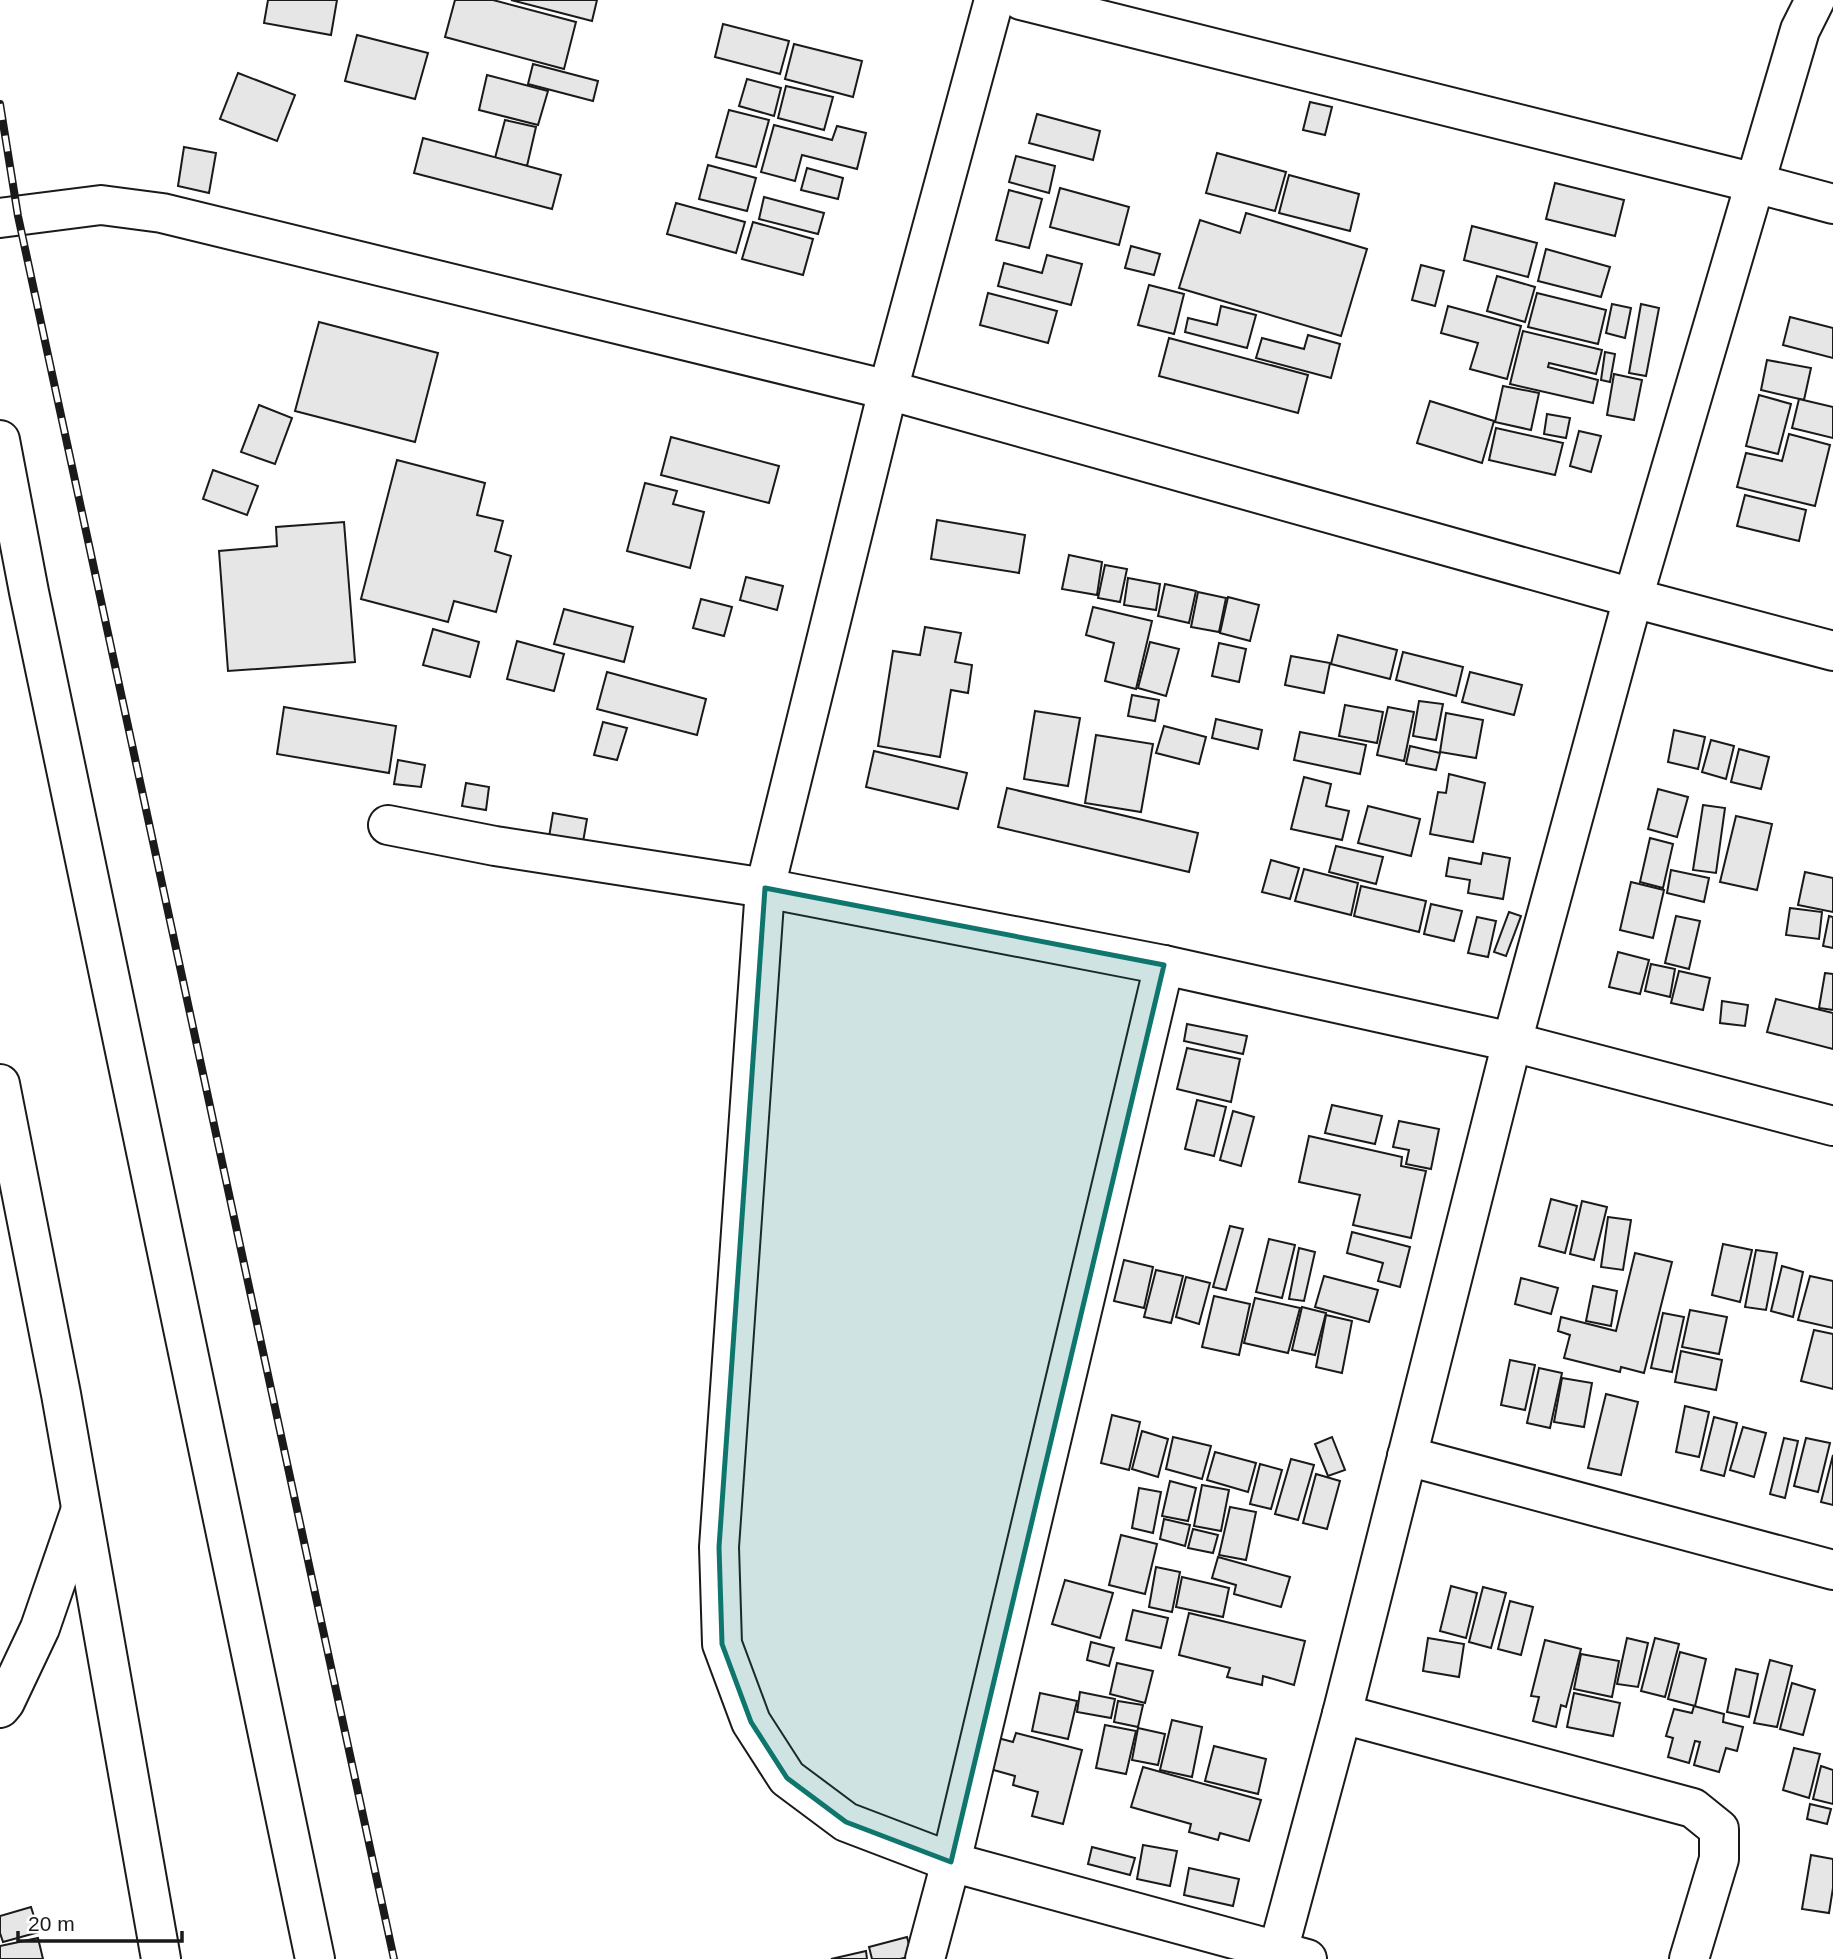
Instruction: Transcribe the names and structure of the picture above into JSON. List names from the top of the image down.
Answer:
{
  "scale_bar": "20 m"
}
